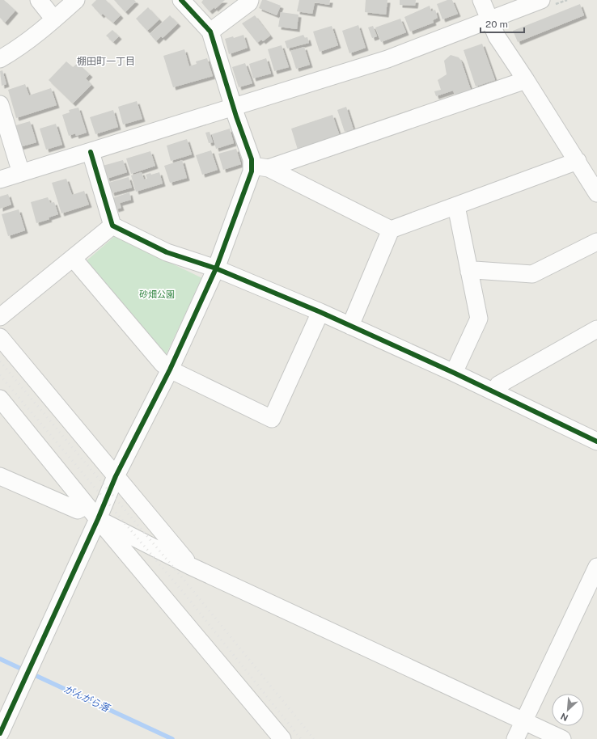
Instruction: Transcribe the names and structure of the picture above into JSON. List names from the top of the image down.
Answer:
{
  "districts": ["棚田町一丁目"],
  "water": ["がんがら落"],
  "parks": ["砂畑公園"],
  "scale_bar": "20 m",
  "north": "bottom left"
}
